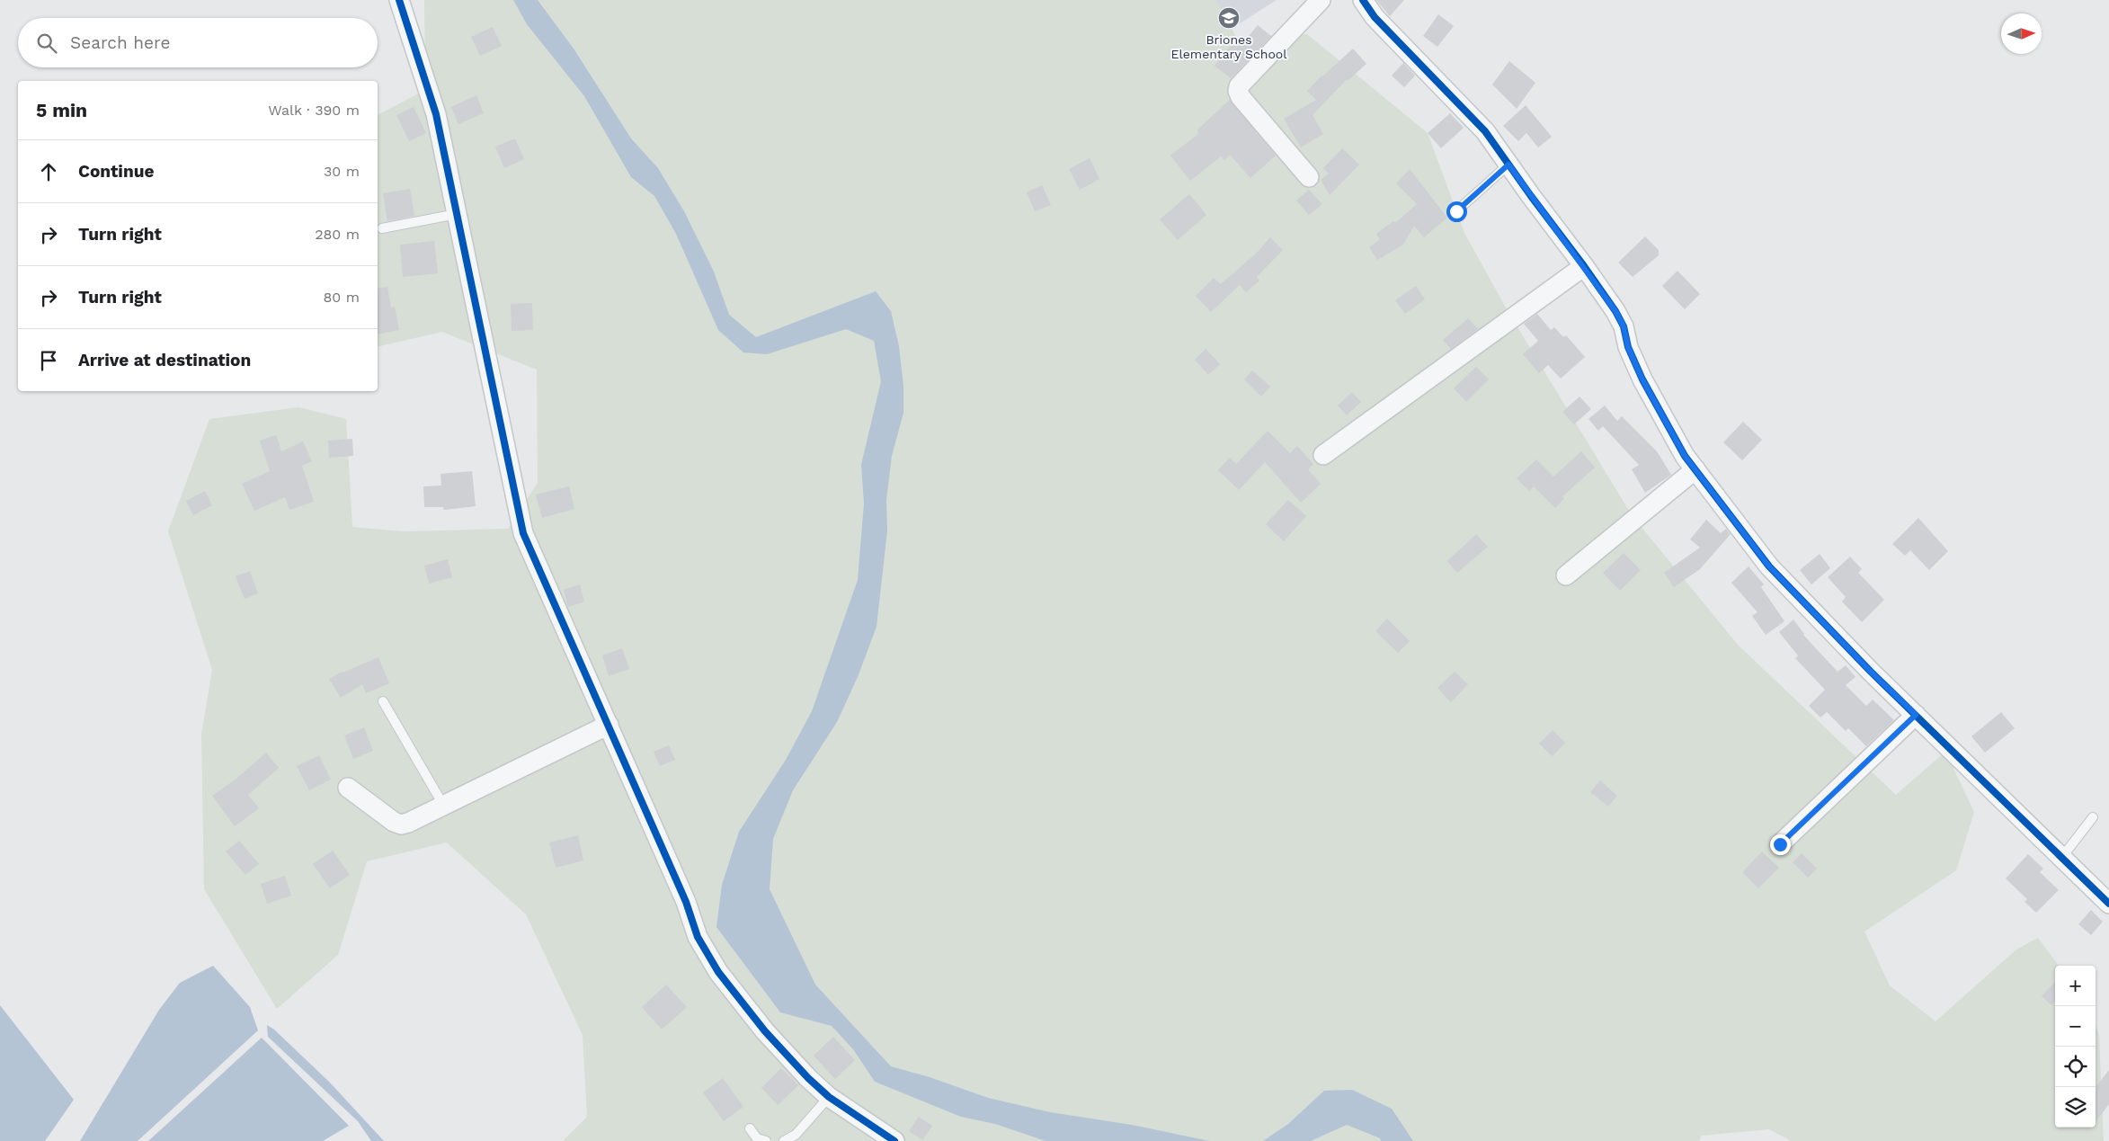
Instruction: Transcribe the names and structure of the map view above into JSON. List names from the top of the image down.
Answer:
{
  "places": {
    "school or university": ["Briones Elementary School"]
  },
  "north": "right",
  "page": {
    "search": "Search here",
    "heading": ["5 min", "Walk · 390 m"],
    "list": [
      ["Continue", "30 m"],
      ["Turn right", "280 m"],
      ["Turn right", "80 m"],
      "Arrive at destination"
    ],
    "map_buttons": ["+", "−"]
  }
}
